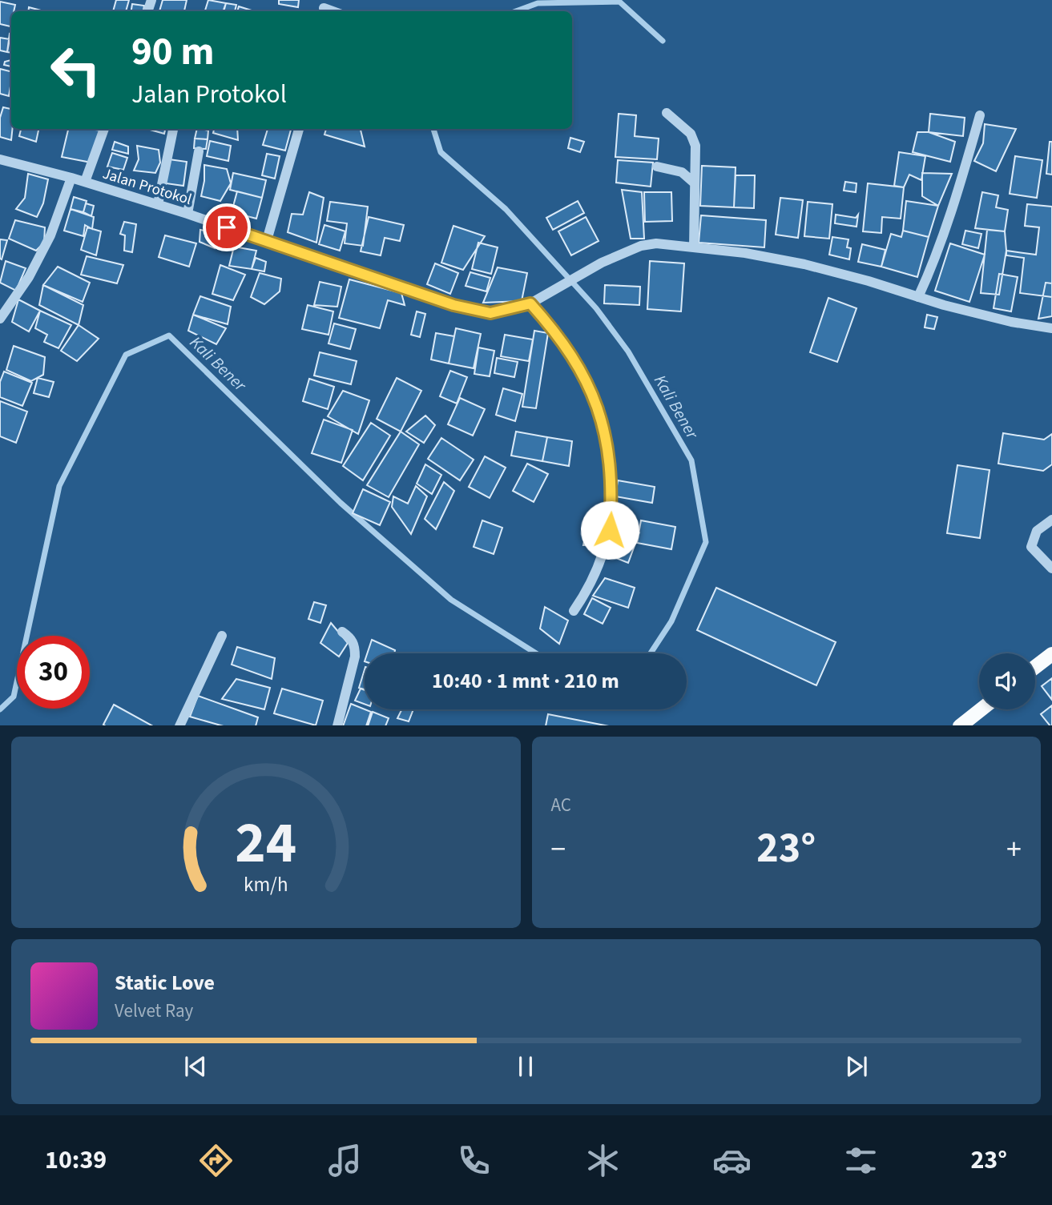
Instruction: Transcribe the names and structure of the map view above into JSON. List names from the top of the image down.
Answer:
{
  "streets": {
    "street": ["Jalan Protokol"]
  },
  "water": ["Kali Bener"],
  "page": {
    "turn": ["90 m", "Jalan Protokol"],
    "limit": "30",
    "trip": "10:40 · 1 mnt · 210 m",
    "tile": "AC",
    "heat": ["−", "23°", "+"],
    "song": ["Static Love", "Velvet Ray"],
    "tabs": ["10:39", "23°"],
    "gauge": ["24", "km/h"]
  }
}
